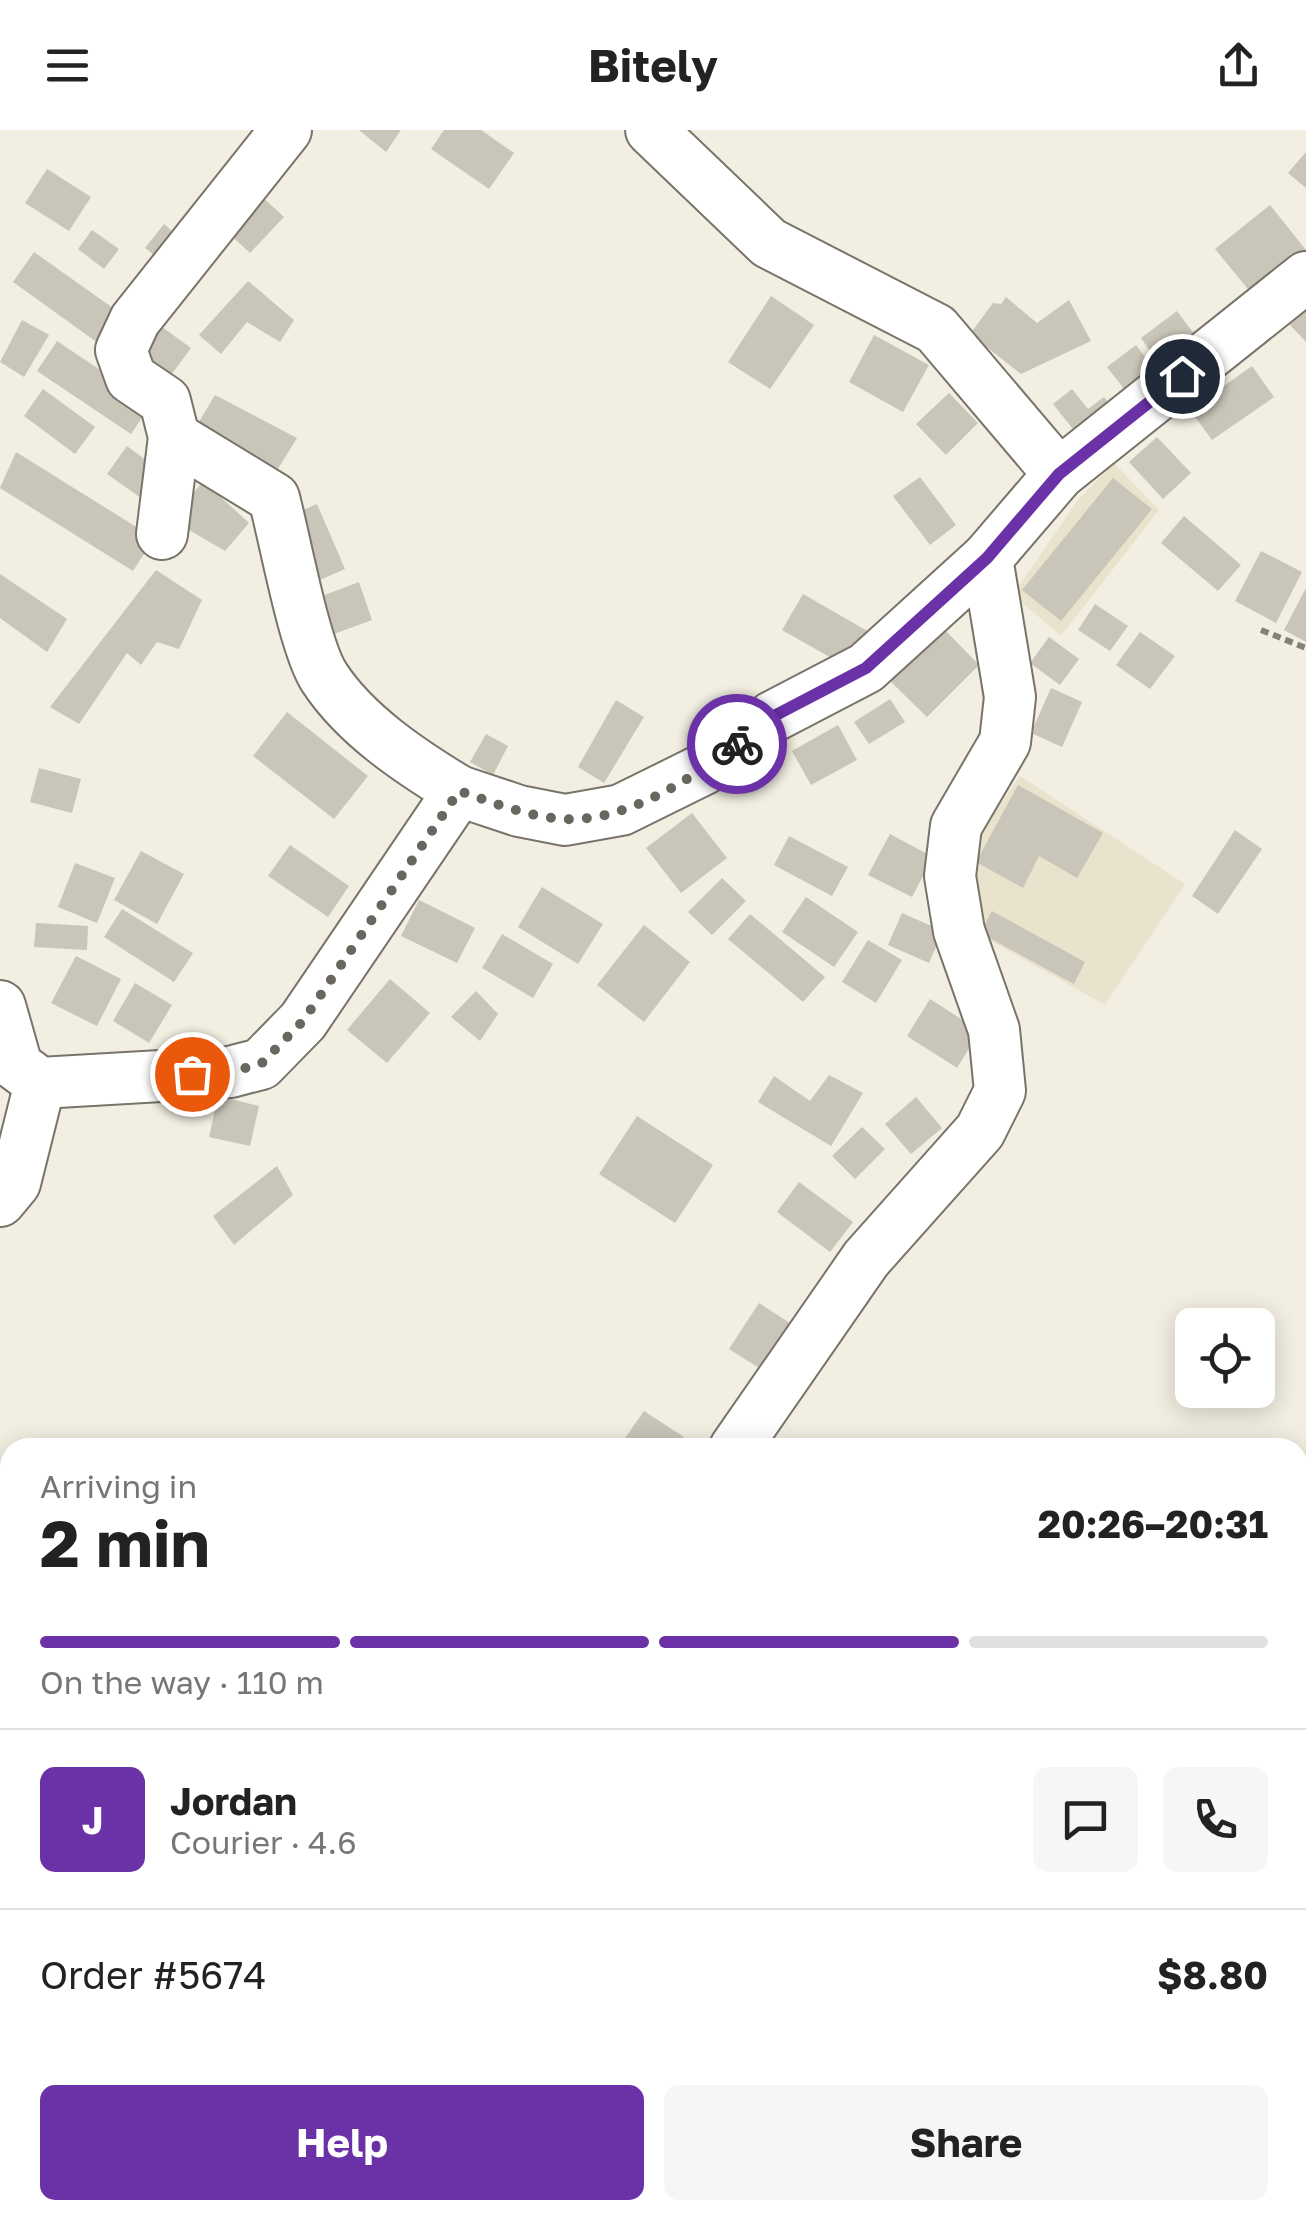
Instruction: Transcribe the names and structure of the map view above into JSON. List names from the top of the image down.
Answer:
{
  "page": {
    "header": "Bitely",
    "heading": ["2 min", "Arriving in", "20:26–20:31"],
    "panel": [
      "Jordan",
      "Courier · 4.6",
      "Order #5674",
      "$8.80"
    ],
    "bar": "On the way · 110 m",
    "round": "J",
    "buttons": ["Help", "Share"]
  }
}
